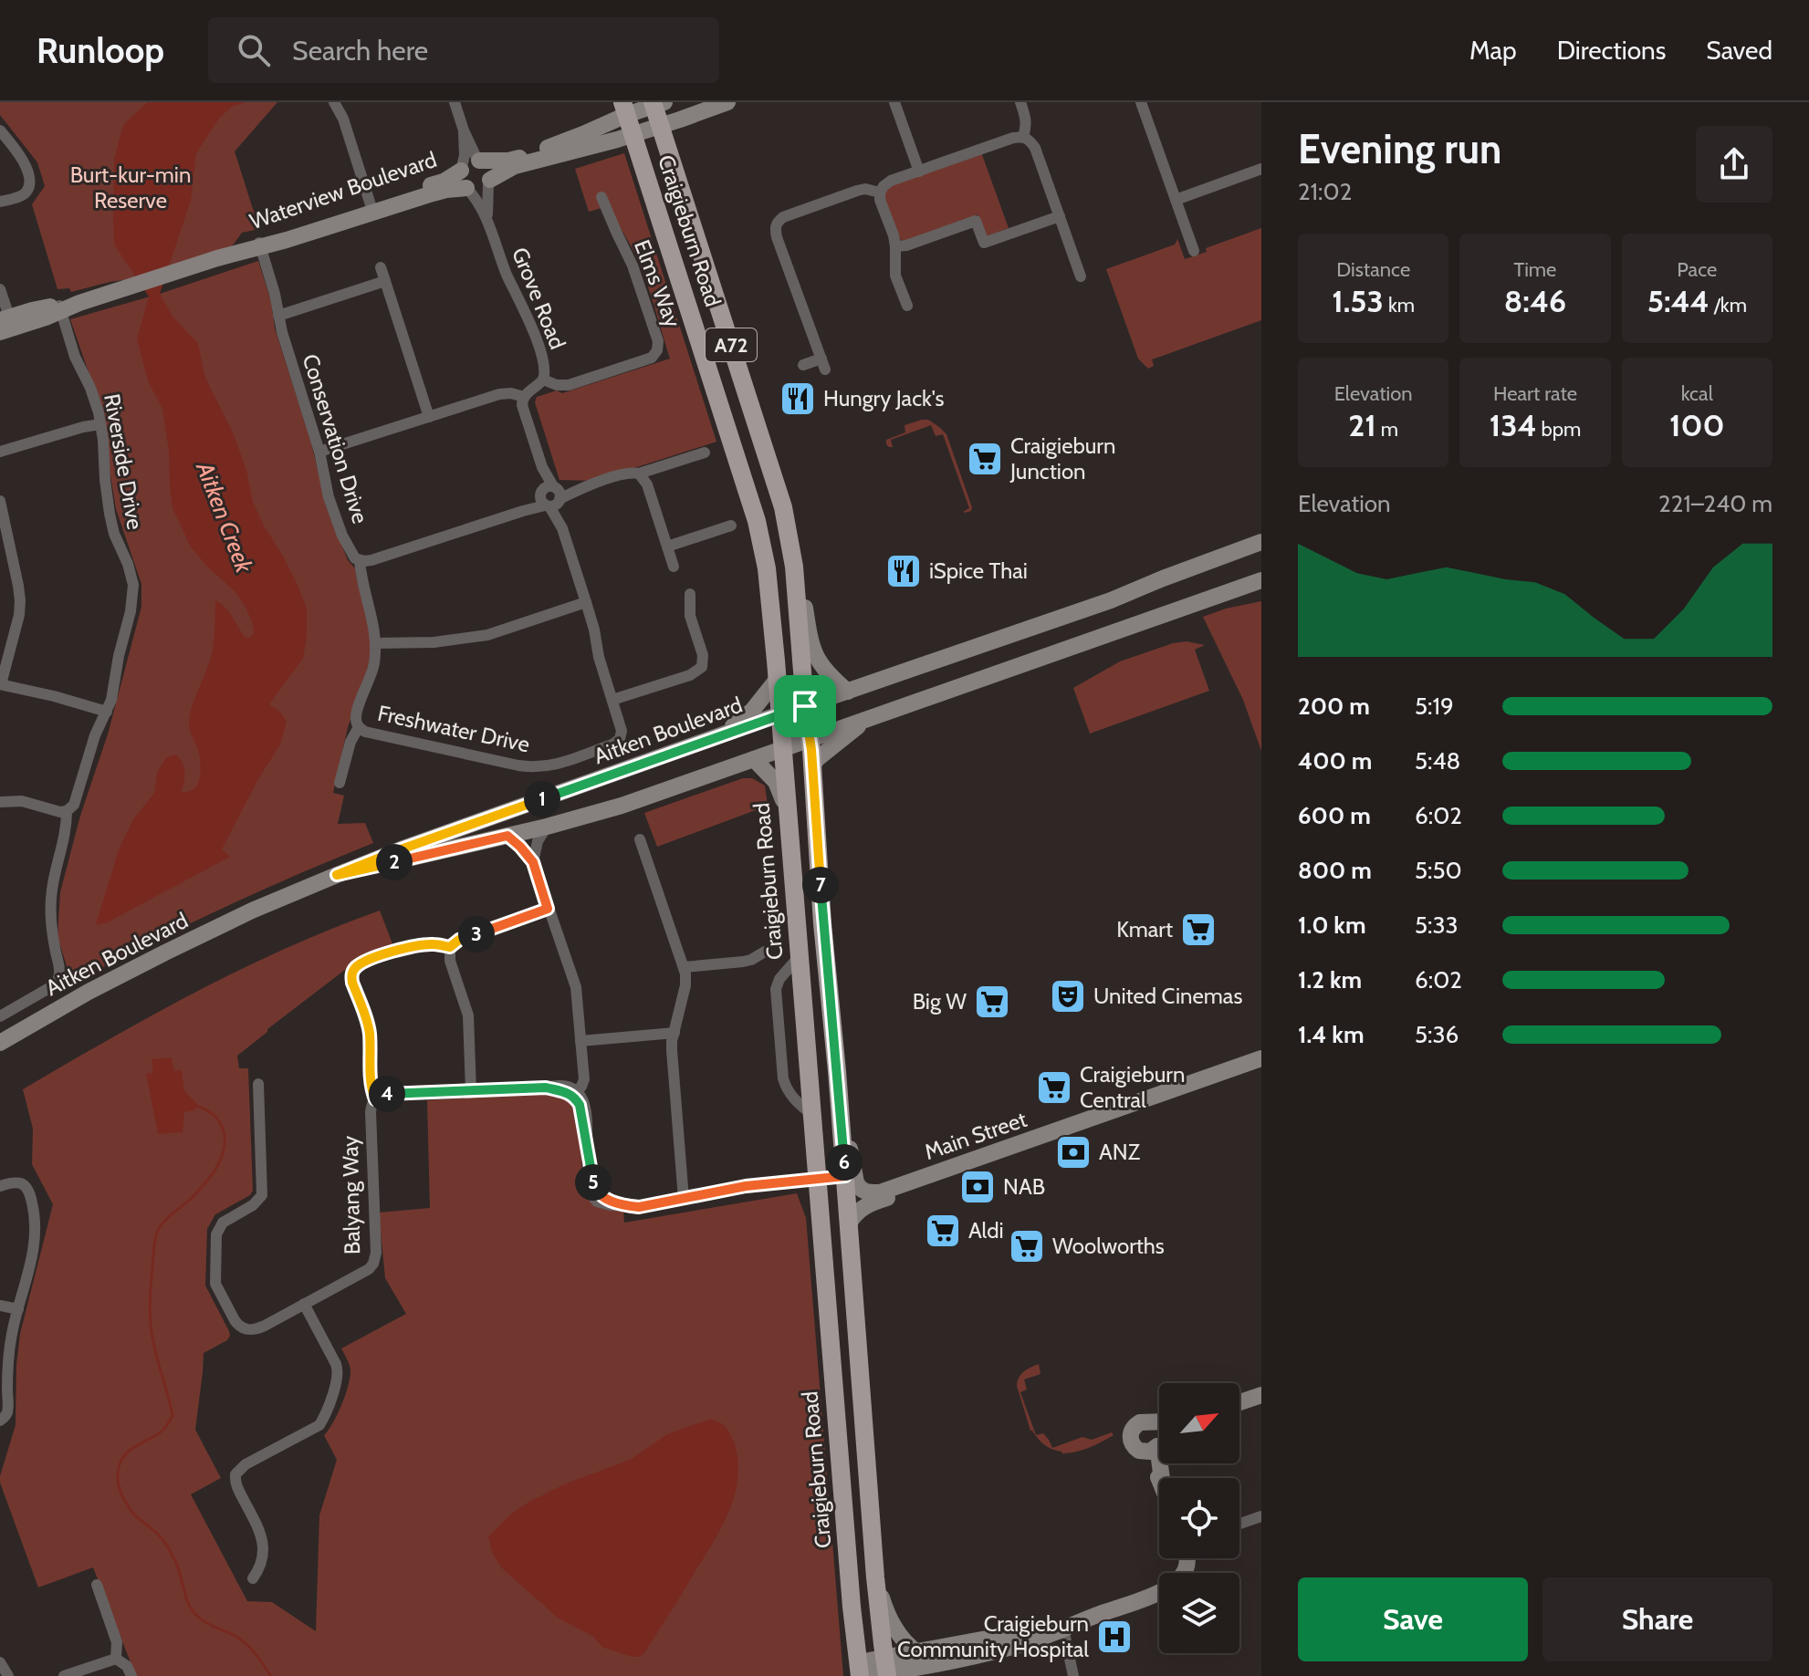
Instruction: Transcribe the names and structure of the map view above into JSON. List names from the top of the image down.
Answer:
{
  "streets": {
    "main road": ["Craigieburn Road", "A72"],
    "street": [
      "Waterview Boulevard",
      "Elms Way",
      "Grove Road",
      "Conservation Drive",
      "Riverside Drive",
      "Freshwater Drive",
      "Aitken Boulevard",
      "Main Street",
      "Balyang Way"
    ]
  },
  "crossings": [
    ["Waterview Boulevard", "Craigieburn Road"],
    ["Waterview Boulevard", "Grove Road"],
    ["Waterview Boulevard", "Conservation Drive"],
    ["Waterview Boulevard", "Riverside Drive"],
    ["Craigieburn Road", "Aitken Boulevard"],
    ["Craigieburn Road", "Main Street"],
    ["Elms Way", "Grove Road"],
    ["Conservation Drive", "Freshwater Drive"]
  ],
  "water": ["Aitken Creek"],
  "parks": ["Burt-kur-min Reserve"],
  "places": {
    "restaurant": ["Hungry Jack's", "iSpice Thai"],
    "supermarket": [
      "Craigieburn Junction",
      "Kmart",
      "Big W",
      "Craigieburn Central",
      "Aldi",
      "Woolworths"
    ],
    "theatre": ["United Cinemas"],
    "bank": ["ANZ", "NAB"],
    "hospital": ["Craigieburn Community Hospital"]
  },
  "north": "top right",
  "page": {
    "header": "Runloop",
    "search": "Search here",
    "nav": ["Map", "Directions", "Saved"],
    "heading": ["Evening run", "21:02"],
    "stats": [
      ["Distance", "1.53 km"],
      ["Time", "8:46"],
      ["Pace", "5:44 /km"],
      ["Elevation", "21 m"],
      ["Heart rate", "134 bpm"],
      ["kcal", "100"]
    ],
    "chart": ["Elevation", "221–240 m"],
    "list": [
      {
        "name": "200 m",
        "note": "5:19"
      },
      {
        "name": "400 m",
        "note": "5:48"
      },
      {
        "name": "600 m",
        "note": "6:02"
      },
      {
        "name": "800 m",
        "note": "5:50"
      },
      {
        "name": "1.0 km",
        "note": "5:33"
      },
      {
        "name": "1.2 km",
        "note": "6:02"
      },
      {
        "name": "1.4 km",
        "note": "5:36"
      }
    ],
    "pins": [
      "1",
      "2",
      "7",
      "3",
      "4",
      "6",
      "5"
    ],
    "buttons": ["Save", "Share"]
  }
}
